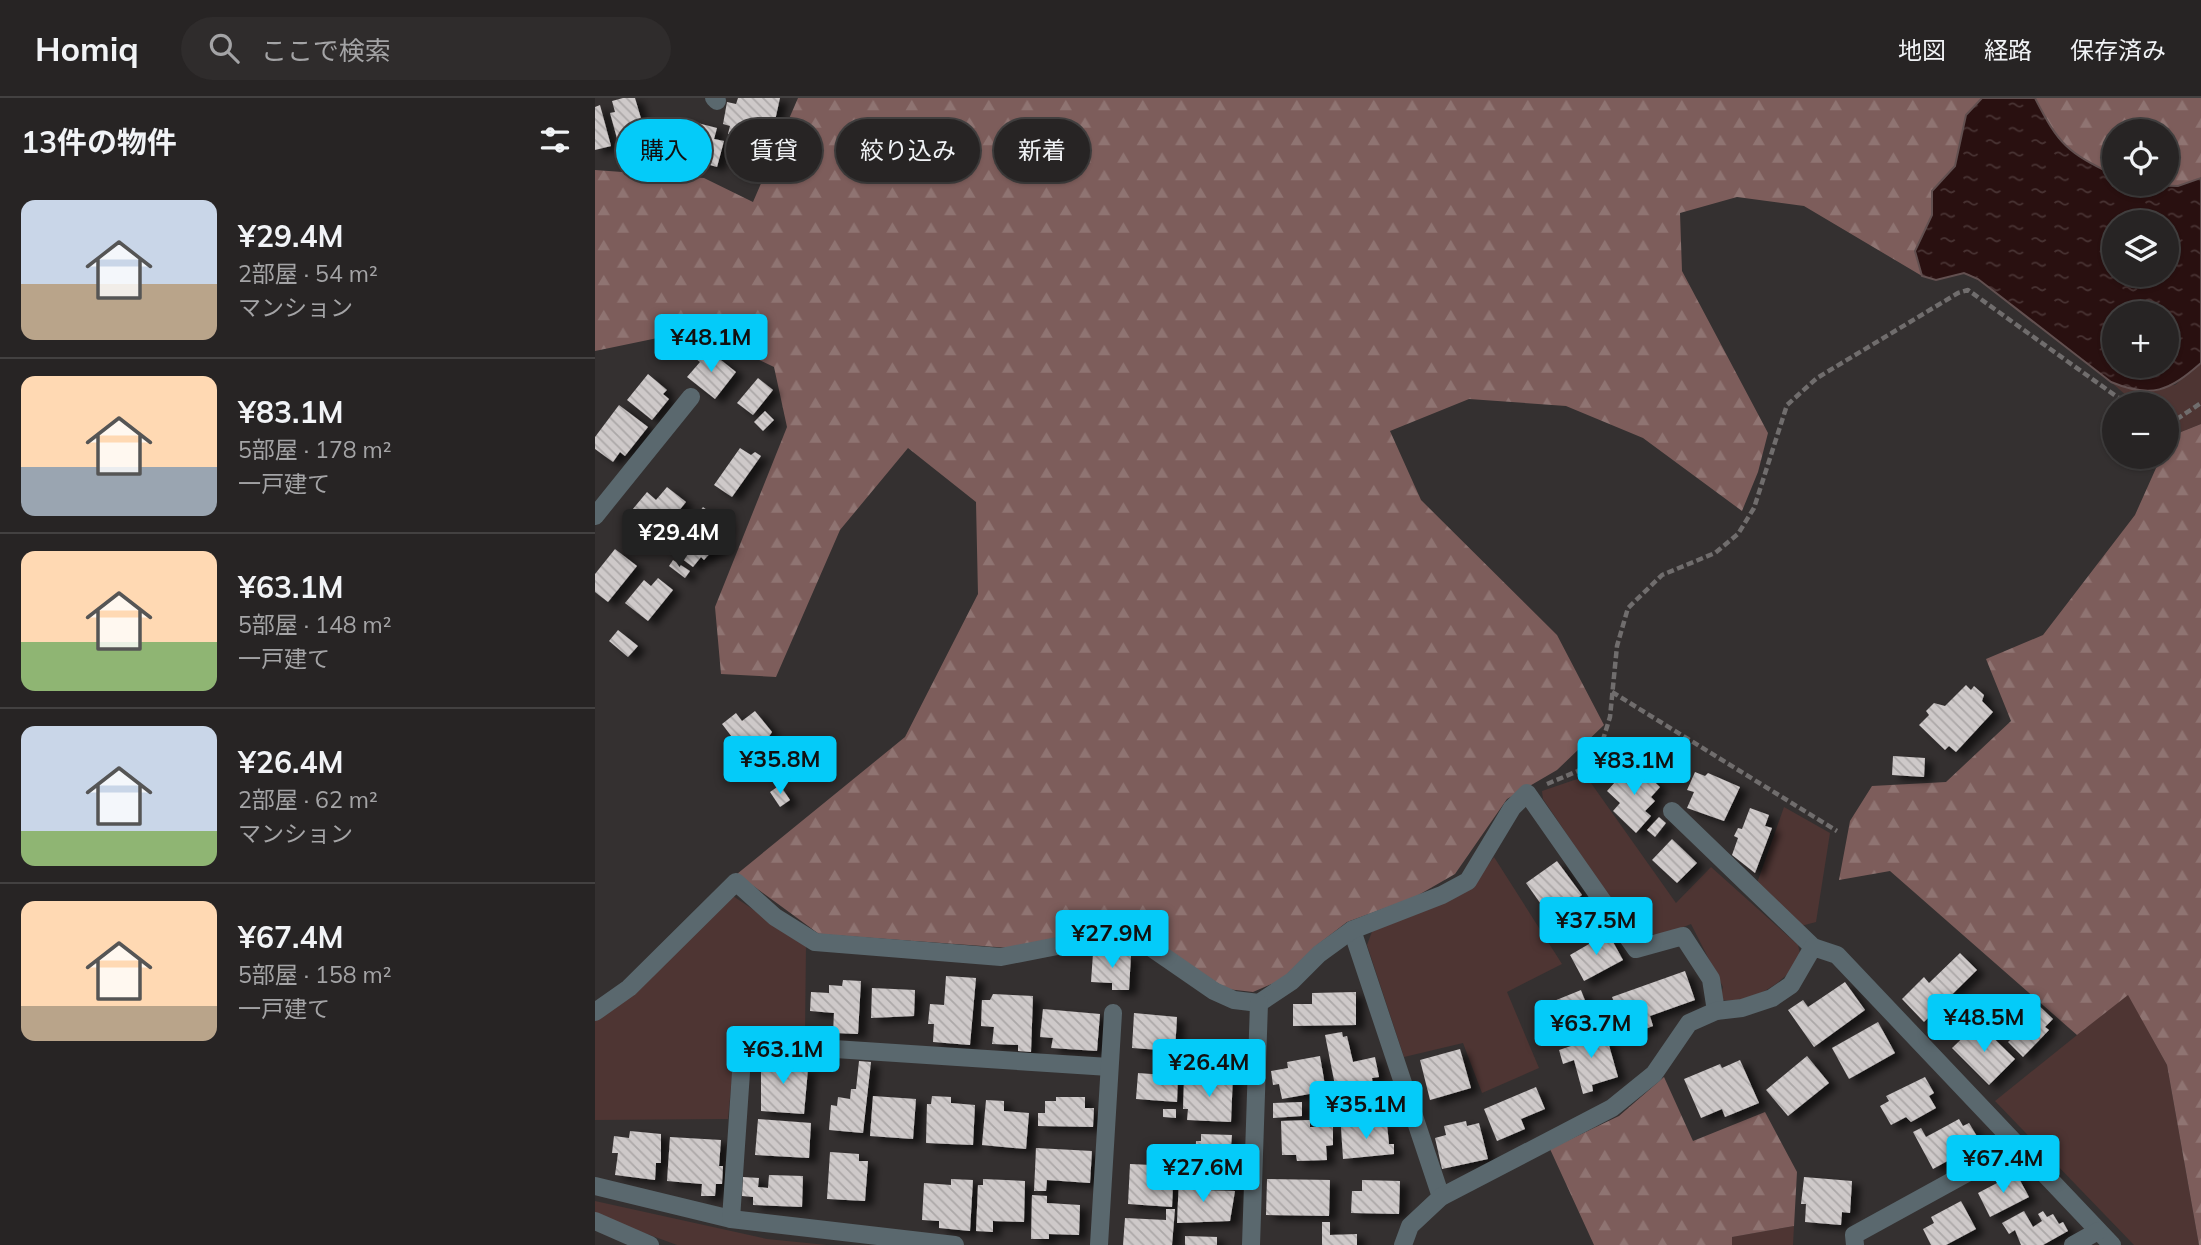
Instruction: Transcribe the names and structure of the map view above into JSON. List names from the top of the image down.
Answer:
{
  "page": {
    "header": "Homiq",
    "search": "ここで検索",
    "nav": ["地図", "経路", "保存済み"],
    "heading": "13件の物件",
    "map_buttons": ["+", "−"],
    "chip": [
      "購入",
      "賃貸",
      "絞り込み",
      "新着"
    ],
    "list": [
      {
        "name": "¥29.4M",
        "note": "2部屋 · 54 m² · マンション"
      },
      {
        "name": "¥83.1M",
        "note": "5部屋 · 178 m² · 一戸建て"
      },
      {
        "name": "¥63.1M",
        "note": "5部屋 · 148 m² · 一戸建て"
      },
      {
        "name": "¥26.4M",
        "note": "2部屋 · 62 m² · マンション"
      },
      {
        "name": "¥67.4M",
        "note": "5部屋 · 158 m² · 一戸建て"
      }
    ],
    "price": [
      "¥48.1M",
      "¥29.4M",
      "¥35.8M",
      "¥83.1M",
      "¥37.5M",
      "¥27.9M",
      "¥48.5M",
      "¥63.7M",
      "¥63.1M",
      "¥26.4M",
      "¥35.1M",
      "¥67.4M",
      "¥27.6M"
    ]
  }
}
